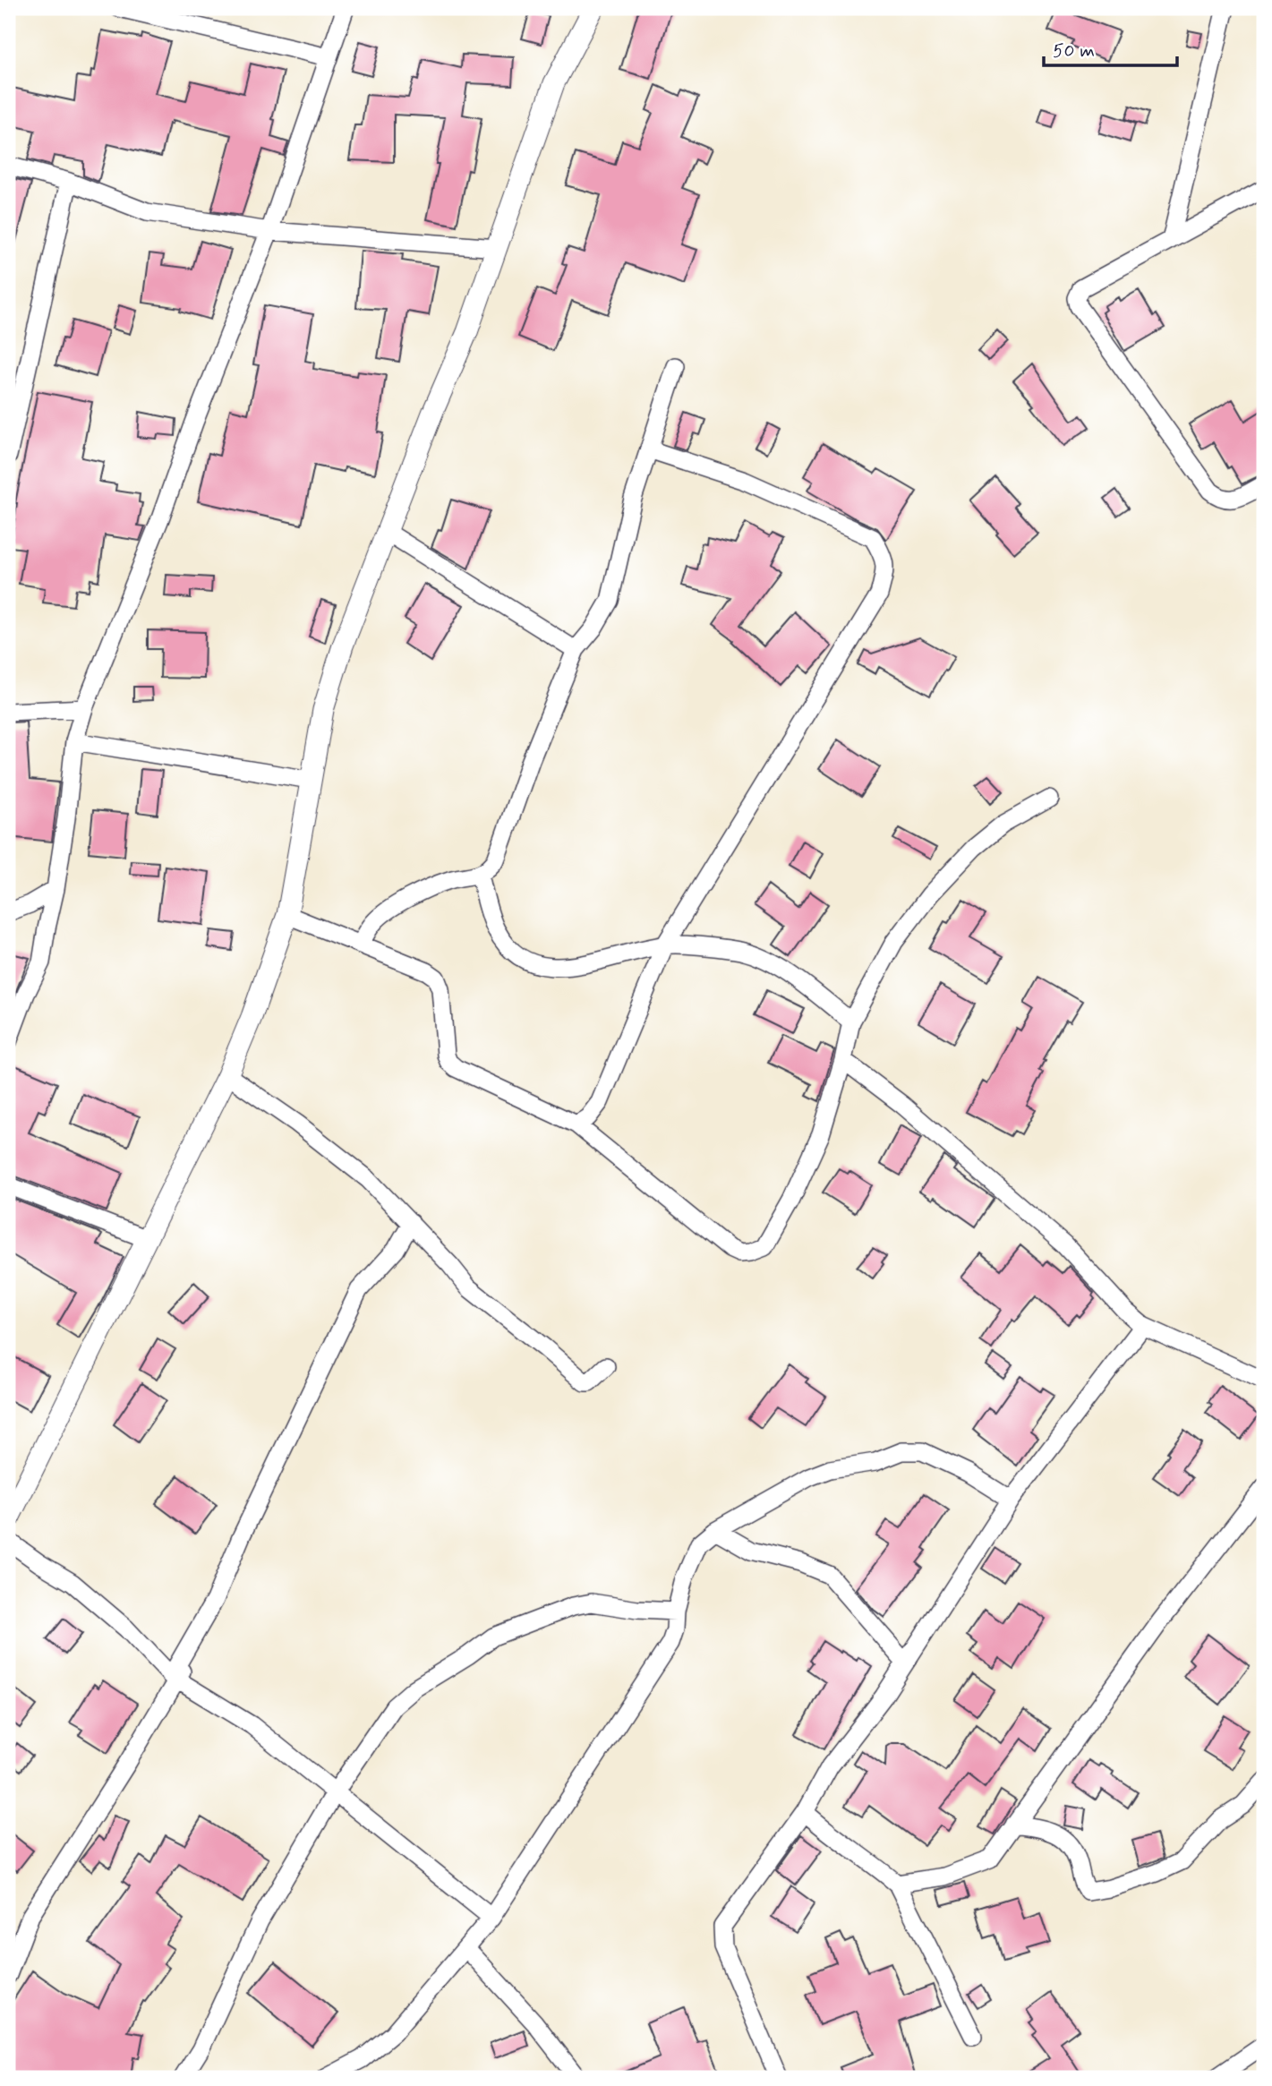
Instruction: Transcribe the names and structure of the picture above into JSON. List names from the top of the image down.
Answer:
{
  "scale_bar": "50 m"
}
